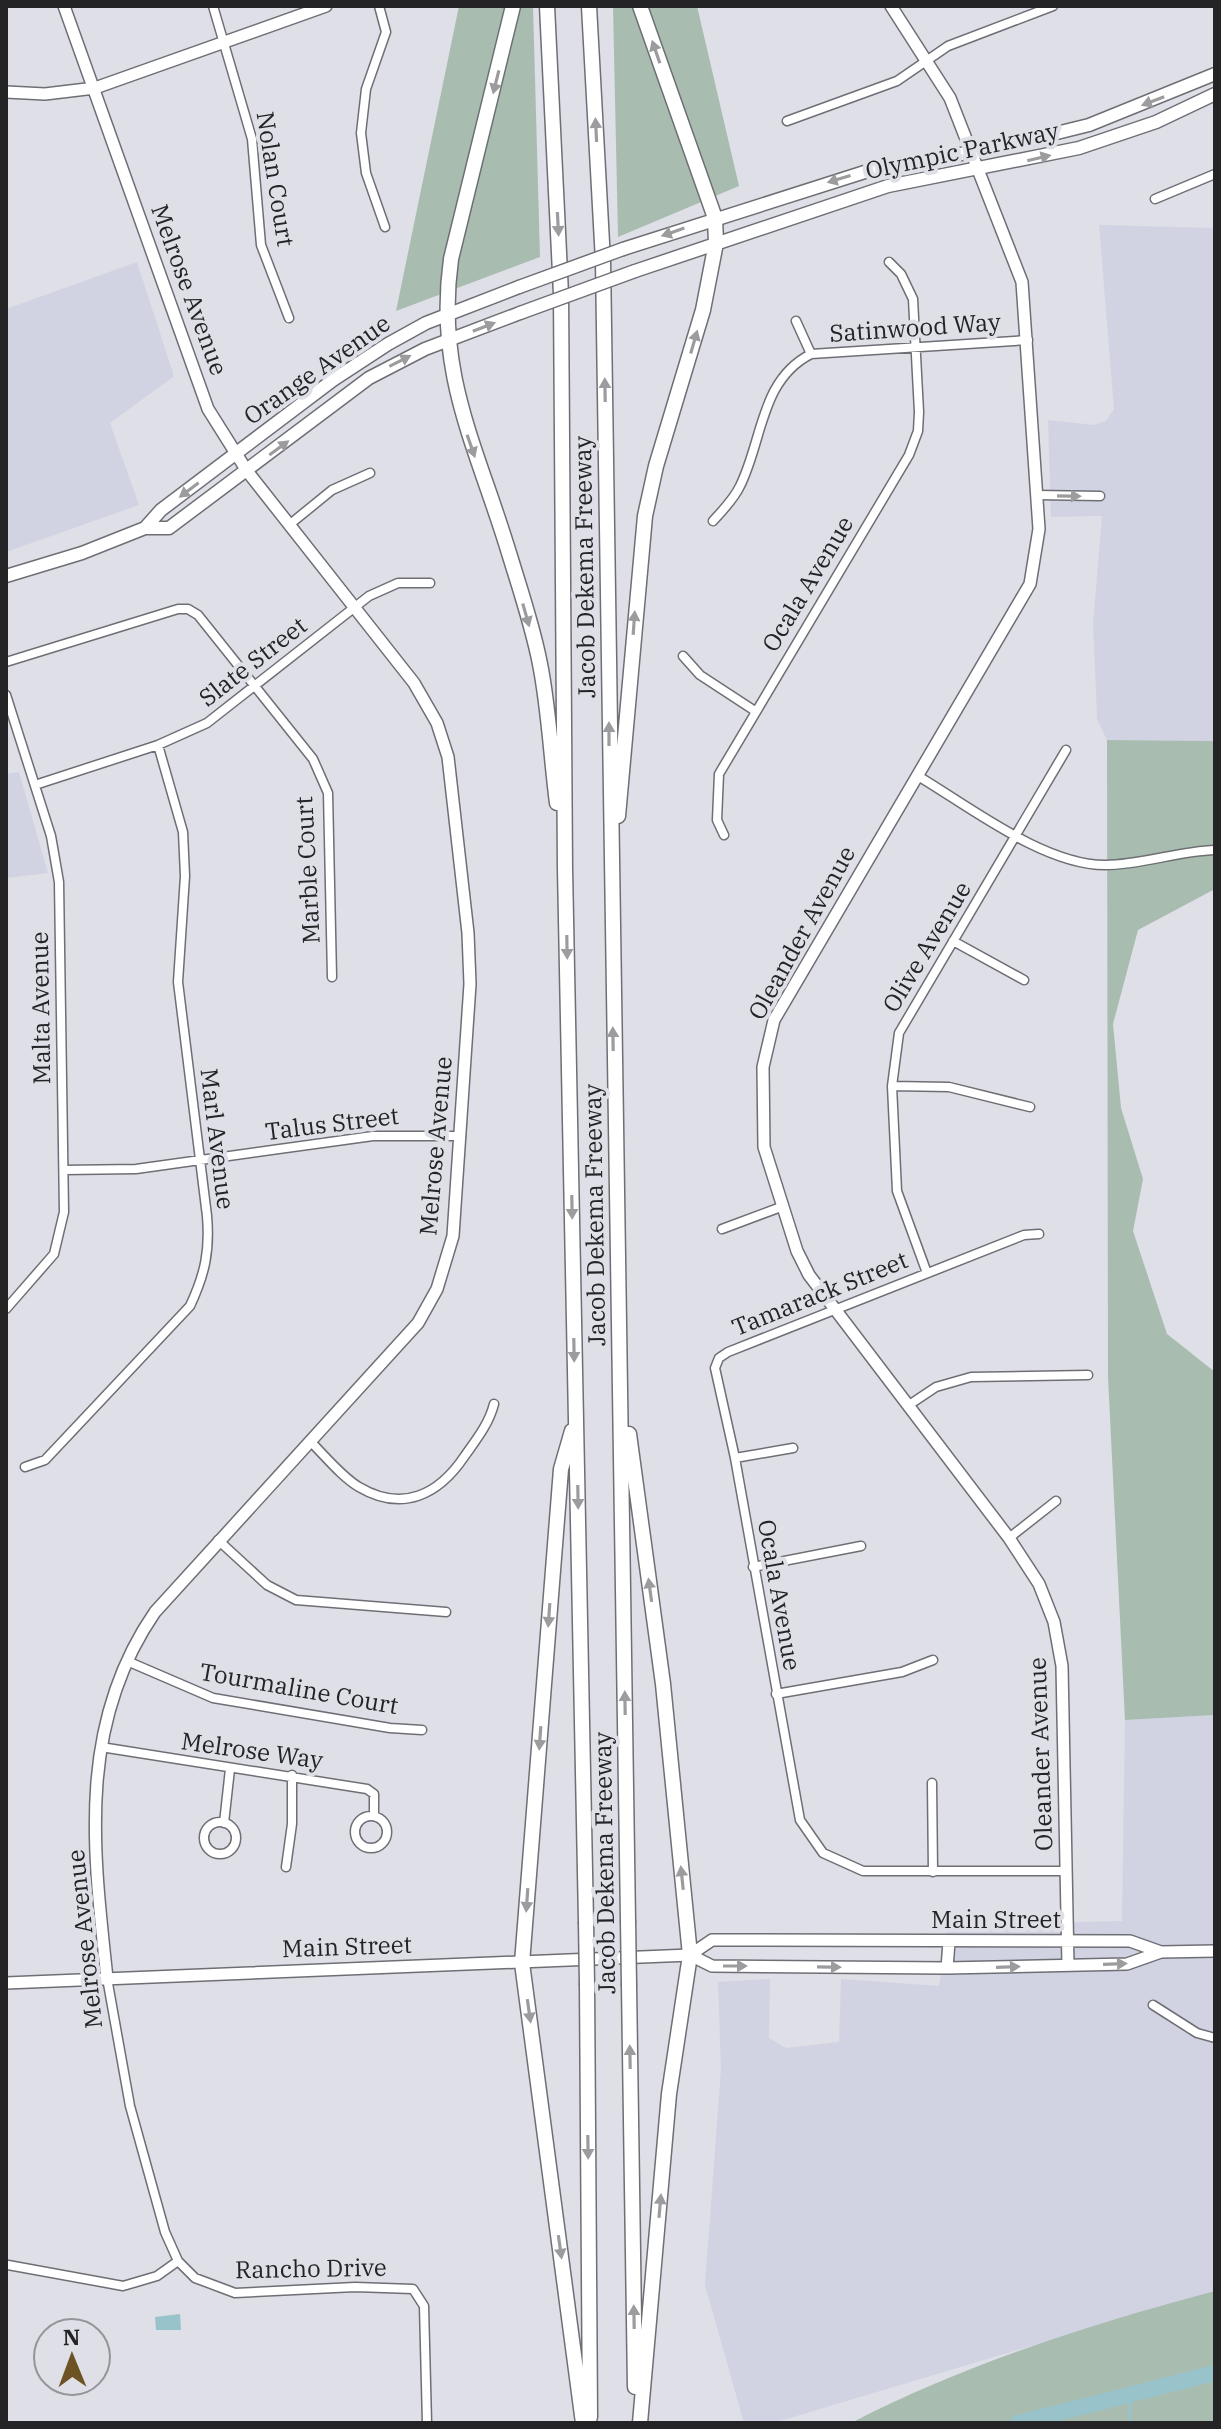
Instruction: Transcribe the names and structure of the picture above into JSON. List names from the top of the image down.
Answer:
{
  "streets": {
    "highway": ["Jacob Dekema Freeway"],
    "main road": ["Olympic Parkway", "Orange Avenue"],
    "street": [
      "Nolan Court",
      "Melrose Avenue",
      "Satinwood Way",
      "Ocala Avenue",
      "Slate Street",
      "Marble Court",
      "Oleander Avenue",
      "Olive Avenue",
      "Malta Avenue",
      "Talus Street",
      "Marl Avenue",
      "Tamarack Street",
      "Tourmaline Court",
      "Melrose Way",
      "Main Street",
      "Rancho Drive"
    ]
  },
  "crossings": [
    ["Olympic Parkway", "Orange Avenue"],
    ["Olympic Parkway", "Oleander Avenue"],
    ["Melrose Avenue", "Orange Avenue"],
    ["Melrose Avenue", "Slate Street"],
    ["Melrose Avenue", "Talus Street"],
    ["Melrose Avenue", "Tourmaline Court"],
    ["Melrose Avenue", "Melrose Way"],
    ["Melrose Avenue", "Main Street"],
    ["Melrose Avenue", "Rancho Drive"],
    ["Satinwood Way", "Ocala Avenue"],
    ["Satinwood Way", "Oleander Avenue"],
    ["Ocala Avenue", "Tamarack Street"],
    ["Slate Street", "Marble Court"],
    ["Slate Street", "Malta Avenue"],
    ["Slate Street", "Marl Avenue"],
    ["Oleander Avenue", "Tamarack Street"],
    ["Oleander Avenue", "Main Street"],
    ["Olive Avenue", "Tamarack Street"],
    ["Malta Avenue", "Talus Street"],
    ["Talus Street", "Marl Avenue"]
  ],
  "north": "top"
}
